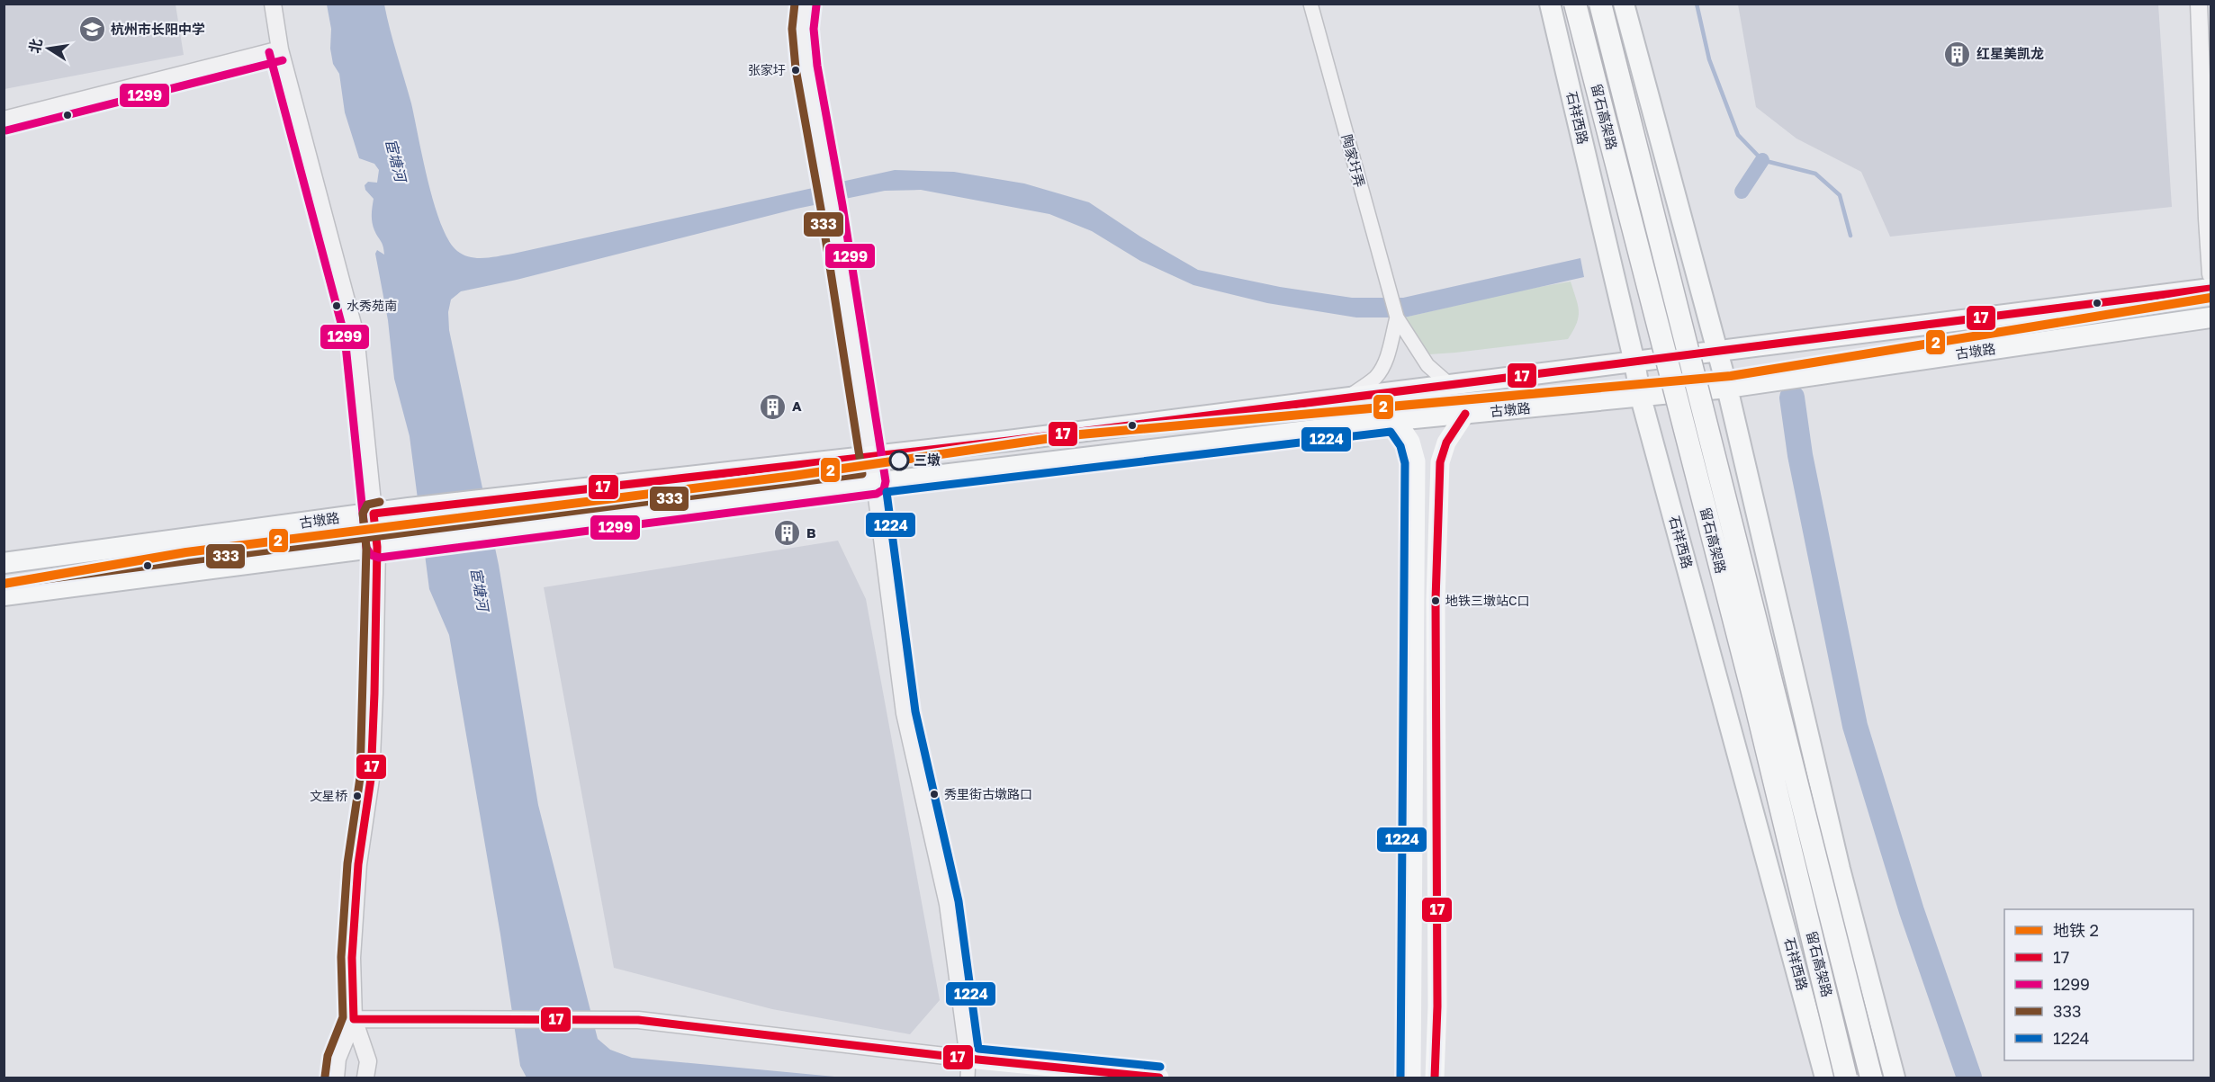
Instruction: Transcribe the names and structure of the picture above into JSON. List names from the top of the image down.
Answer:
{
  "streets": {
    "highway": ["留石高架路"],
    "main road": ["石祥西路", "古墩路"],
    "street": ["陶家圩弄"]
  },
  "crossings": [
    ["石祥西路", "古墩路"],
    ["陶家圩弄", "古墩路"]
  ],
  "water": ["宦塘河"],
  "places": {
    "school or university": ["杭州市长阳中学"],
    "building": ["红星美凯龙", "A", "B"],
    "other": [
      "张家圩",
      "水秀苑南",
      "三墩",
      "地铁三墩站C口",
      "秀里街古墩路口",
      "文星桥"
    ]
  },
  "lines": [
    "transit line 333",
    "transit line 1299",
    "transit line 17",
    "metro line 2",
    "transit line 1224"
  ],
  "legend": [
    "地铁 2",
    "17",
    "1299",
    "333",
    "1224"
  ],
  "north": "left"
}
